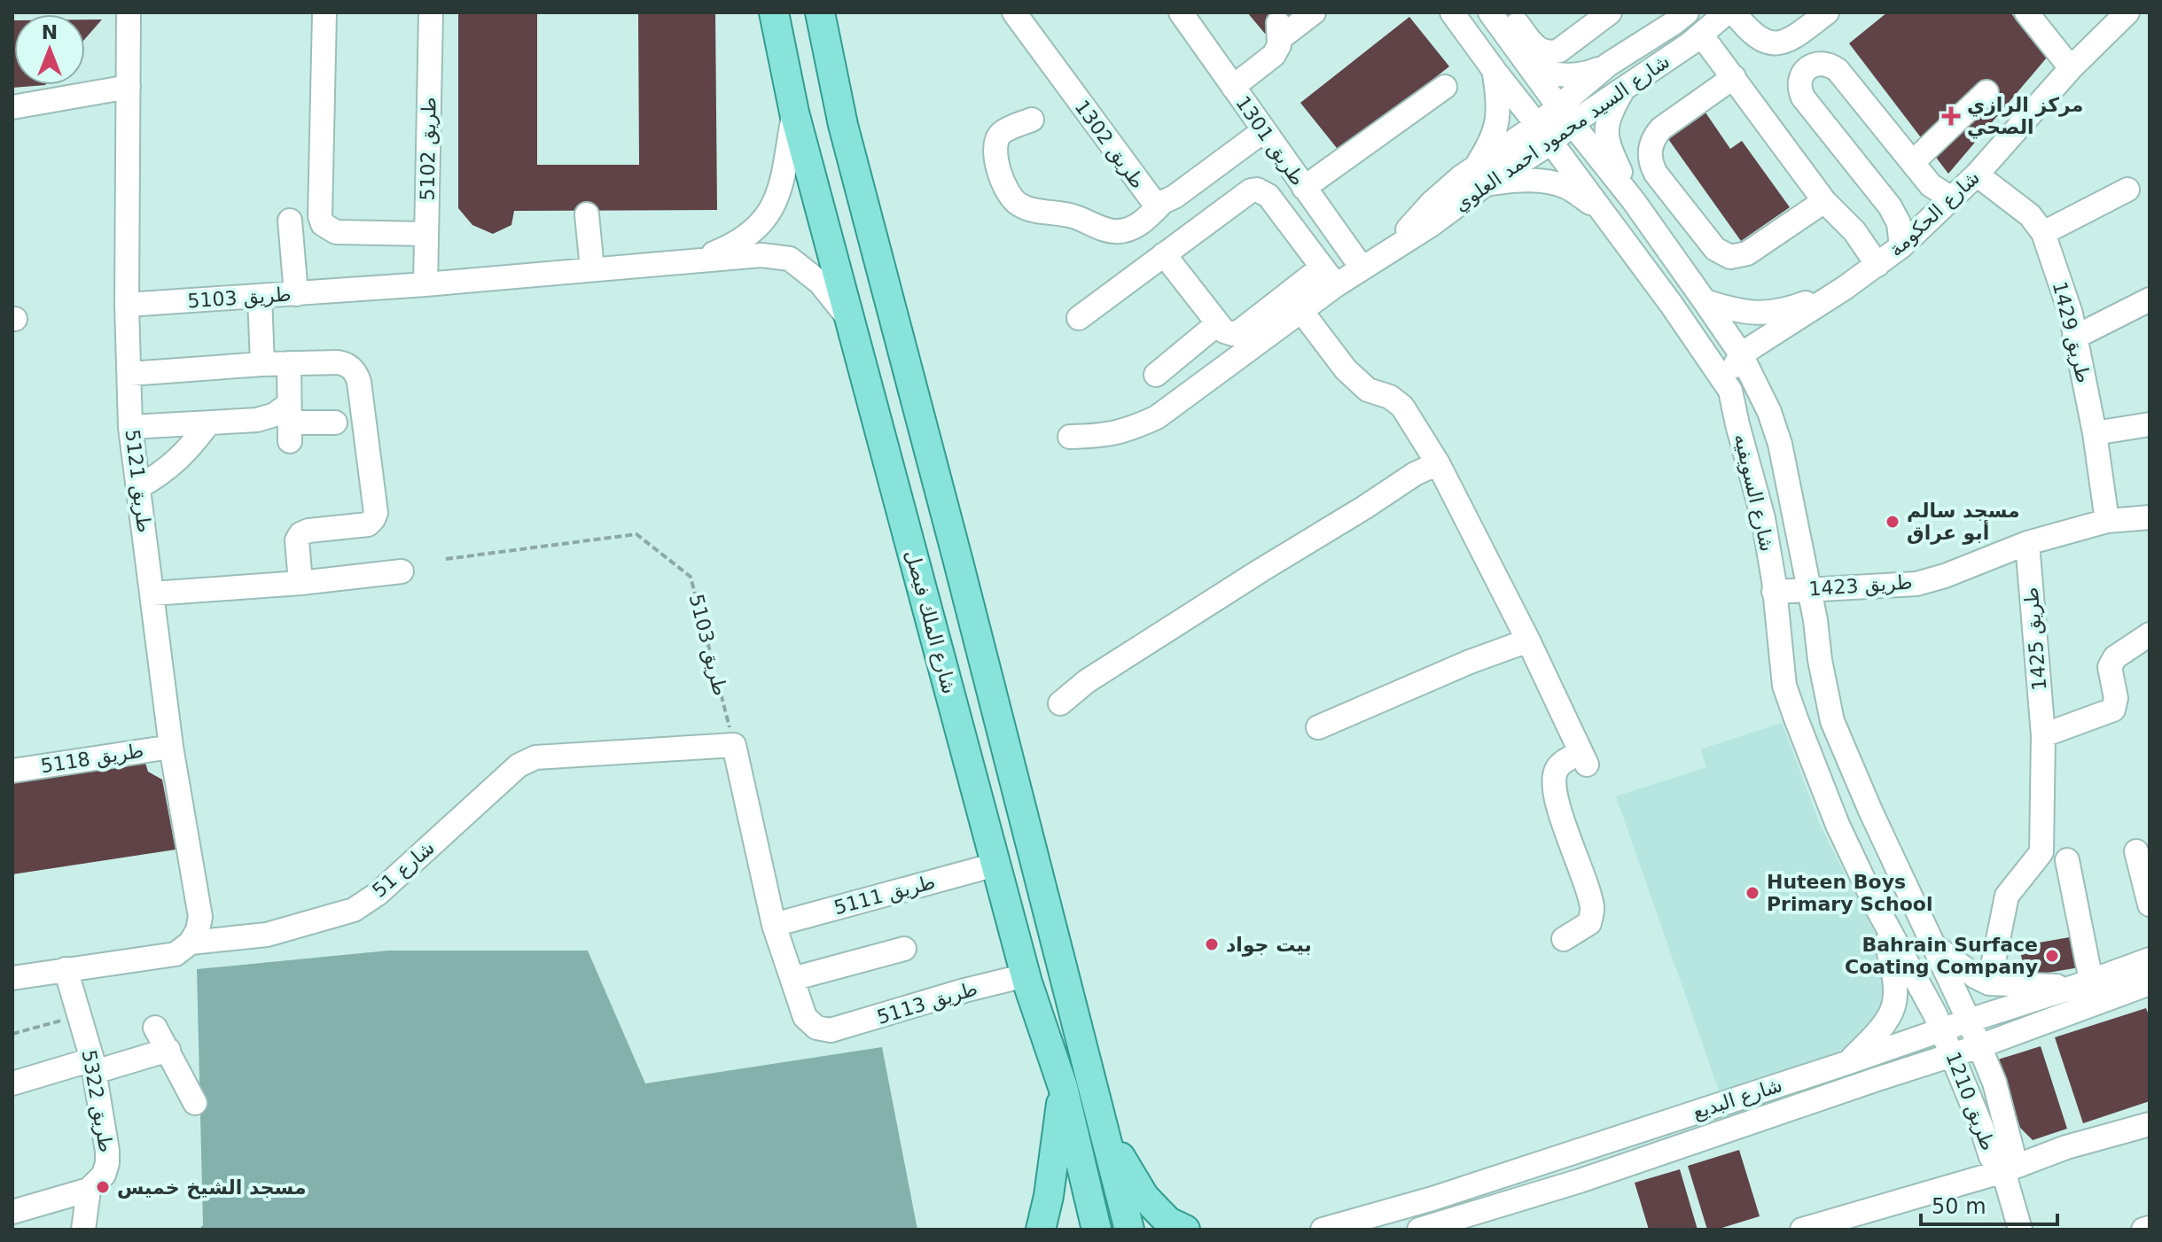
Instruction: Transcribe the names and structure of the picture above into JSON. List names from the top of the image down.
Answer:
{
  "streets": {
    "main road": ["شارع الملك فيصل"],
    "street": [
      "شارع السيد محمود احمد العلوي",
      "طريق 1301",
      "طريق 1302",
      "طريق 5102",
      "شارع الحكومة",
      "طريق 5103",
      "طريق 1429",
      "طريق 5121",
      "شارع السويفيه",
      "طريق 1423",
      "طريق 1425",
      "طريق 5118",
      "شارع 51",
      "طريق 5111",
      "طريق 5113",
      "شارع البديع",
      "طريق 5322",
      "طريق 1210"
    ]
  },
  "crossings": [
    ["شارع السيد محمود احمد العلوي", "طريق 1301"],
    ["شارع السيد محمود احمد العلوي", "شارع السويفيه"],
    ["طريق 1301", "طريق 1302"],
    ["طريق 5102", "طريق 5103"],
    ["شارع الحكومة", "طريق 1429"],
    ["شارع الحكومة", "شارع السويفيه"],
    ["طريق 5103", "طريق 5121"],
    ["طريق 5103", "شارع الملك فيصل"],
    ["طريق 5103", "شارع 51"],
    ["طريق 1429", "طريق 1423"],
    ["طريق 5121", "طريق 5118"],
    ["طريق 5121", "شارع 51"],
    ["شارع السويفيه", "طريق 1423"],
    ["شارع السويفيه", "شارع البديع"],
    ["شارع السويفيه", "طريق 1210"],
    ["طريق 1423", "طريق 1425"],
    ["شارع الملك فيصل", "طريق 5111"],
    ["شارع الملك فيصل", "طريق 5113"],
    ["شارع 51", "طريق 5322"],
    ["شارع البديع", "طريق 1210"]
  ],
  "places": {
    "health": ["مركز الرازي الصحي"],
    "other": [
      "مسجد سالم أبو عراق",
      "Huteen Boys Primary School",
      "بيت جواد",
      "Bahrain Surface Coating Company",
      "مسجد الشيخ خميس"
    ]
  },
  "scale_bar": "50 m",
  "north": "top"
}
